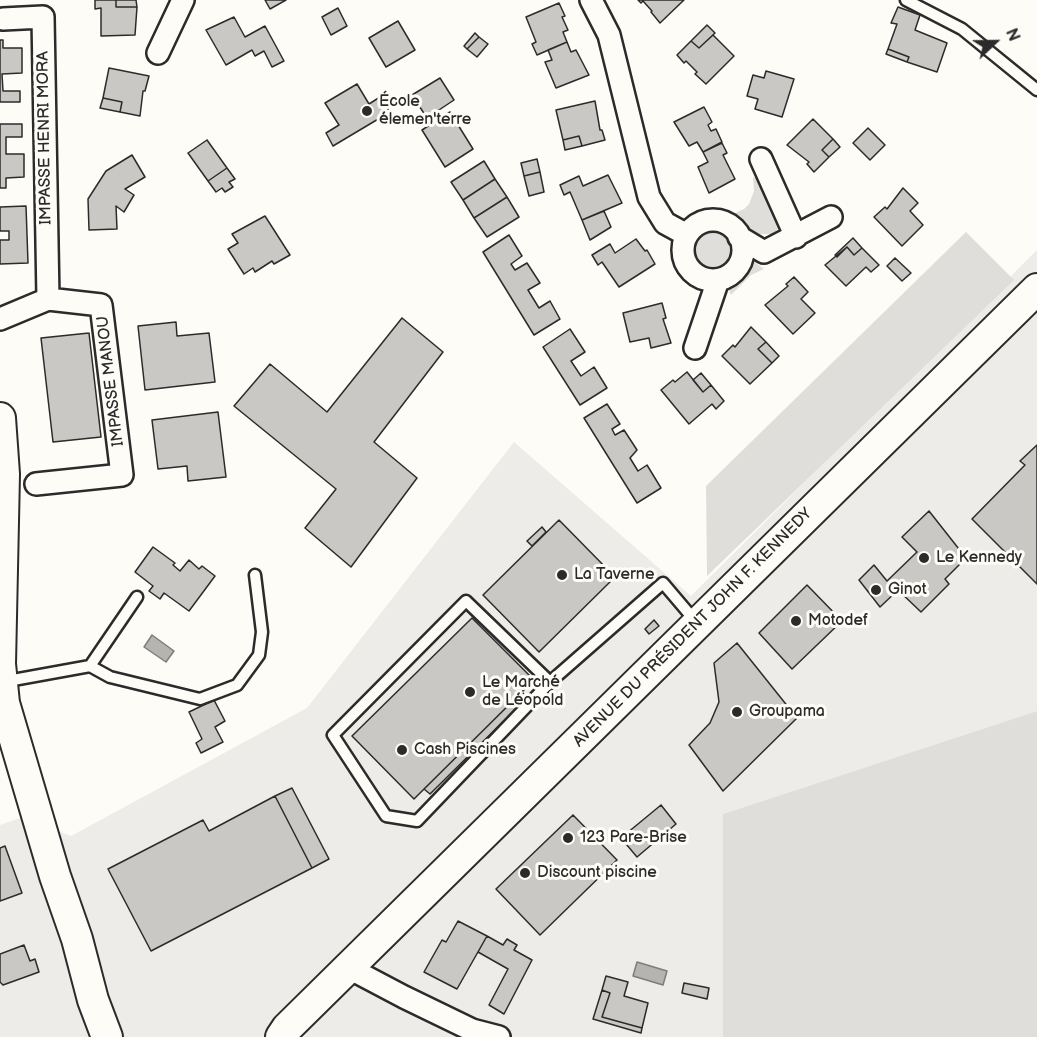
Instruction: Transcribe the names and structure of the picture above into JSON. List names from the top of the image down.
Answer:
{
  "streets": {
    "main road": ["AVENUE DU PRÉSIDENT JOHN F. KENNEDY"],
    "street": ["IMPASSE HENRI MORA", "IMPASSE MANOU"]
  },
  "crossings": [
    ["IMPASSE HENRI MORA", "IMPASSE MANOU"]
  ],
  "places": [
    "École élemen'terre",
    "Le Kennedy",
    "La Taverne",
    "Ginot",
    "Motodef",
    "Le Marché de Léopold",
    "Groupama",
    "Cash Piscines",
    "123 Pare-Brise",
    "Discount piscine"
  ],
  "north": "right"
}
